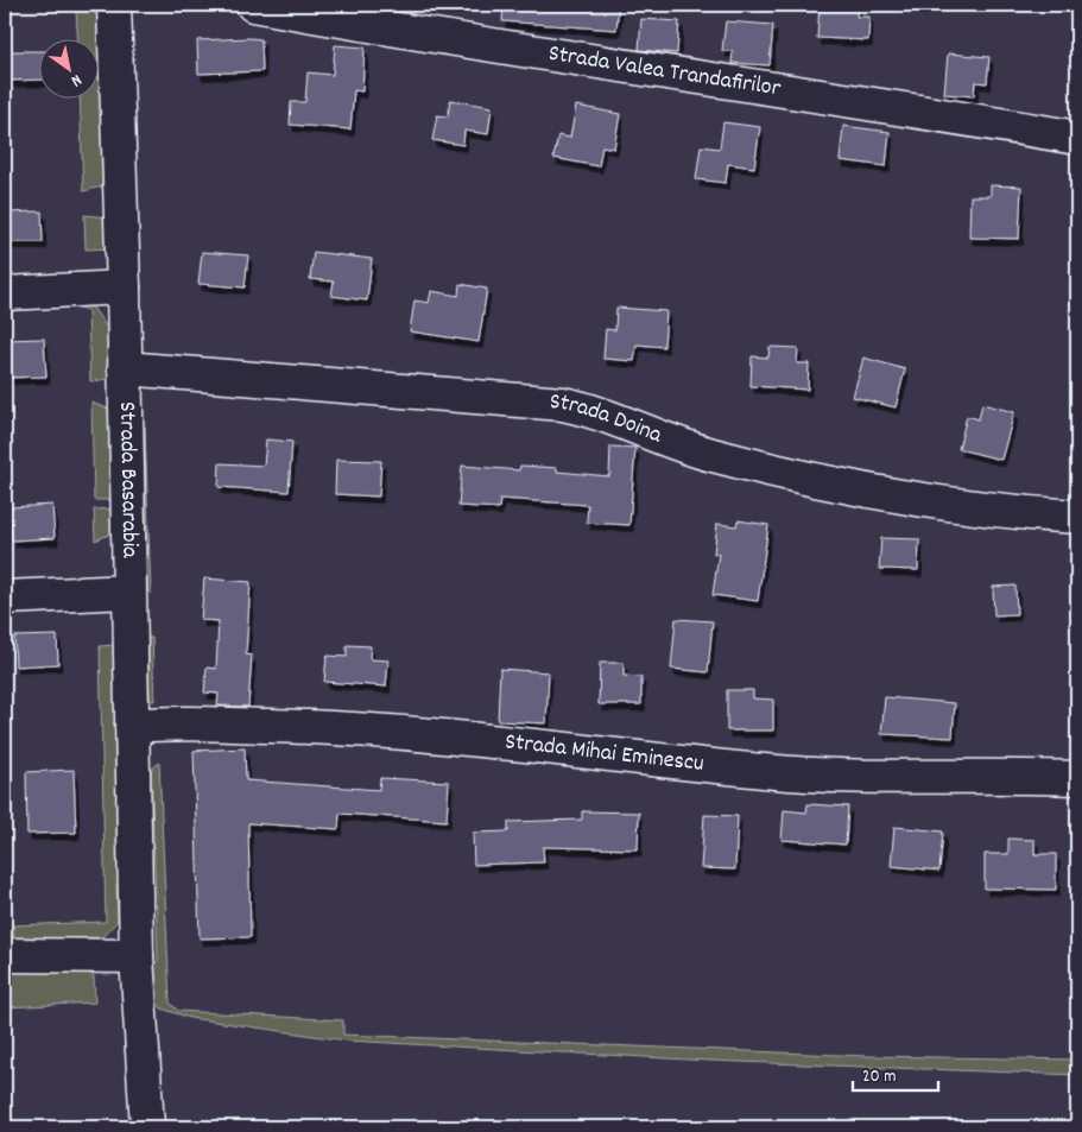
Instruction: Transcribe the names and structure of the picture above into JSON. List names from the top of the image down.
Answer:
{
  "streets": {
    "street": [
      "Strada Valea Trandafirilor",
      "Strada Doina",
      "Strada Basarabia",
      "Strada Mihai Eminescu"
    ]
  },
  "crossings": [
    ["Strada Doina", "Strada Basarabia"],
    ["Strada Basarabia", "Strada Mihai Eminescu"]
  ],
  "scale_bar": "20 m",
  "north": "bottom right"
}
